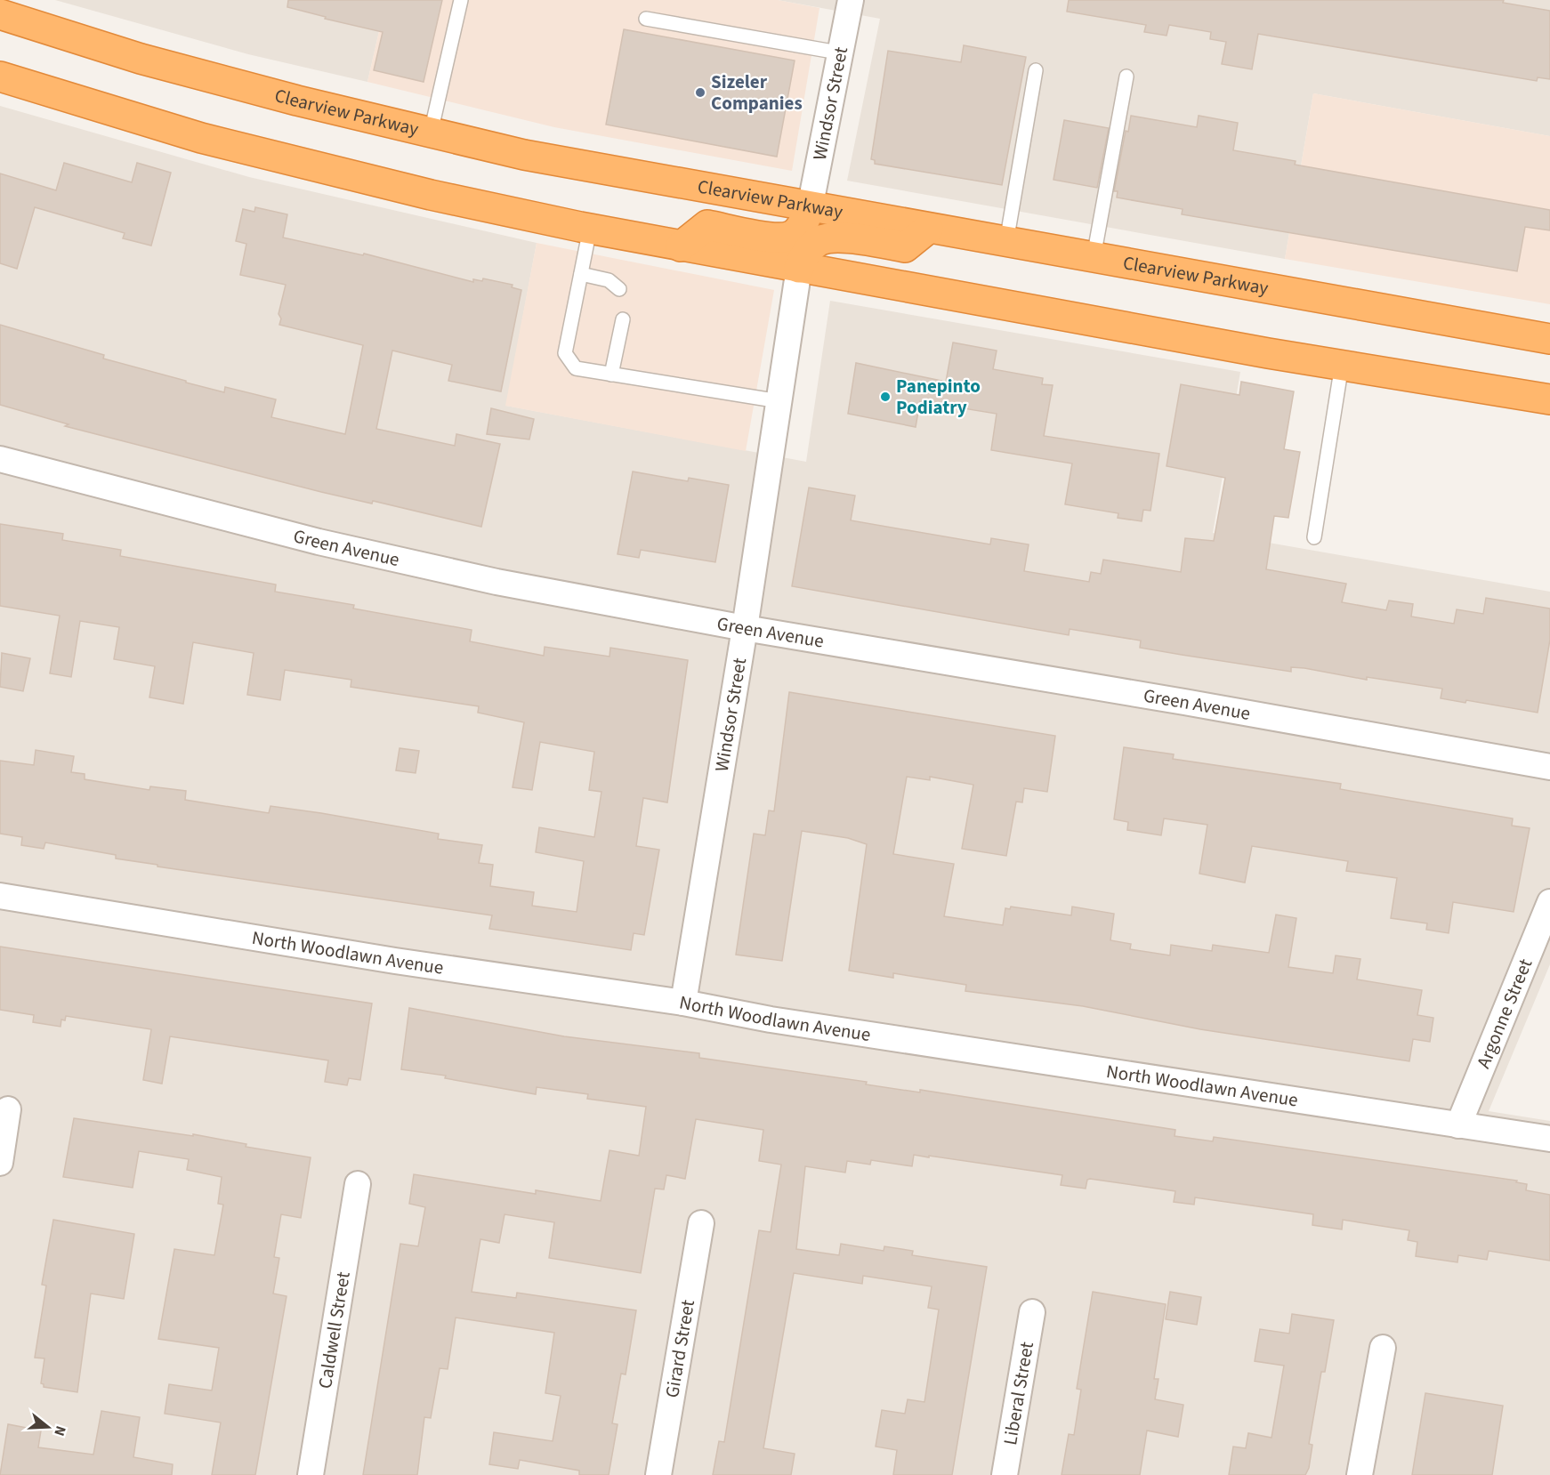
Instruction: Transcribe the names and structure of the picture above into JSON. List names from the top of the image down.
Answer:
{
  "streets": {
    "highway": ["Clearview Parkway"],
    "street": [
      "Windsor Street",
      "Green Avenue",
      "North Woodlawn Avenue",
      "Argonne Street",
      "Caldwell Street",
      "Girard Street",
      "Liberal Street"
    ]
  },
  "crossings": [
    ["Windsor Street", "Clearview Parkway"],
    ["Windsor Street", "Green Avenue"],
    ["Windsor Street", "North Woodlawn Avenue"],
    ["North Woodlawn Avenue", "Argonne Street"]
  ],
  "places": ["Sizeler Companies", "Panepinto Podiatry"],
  "north": "right"
}
